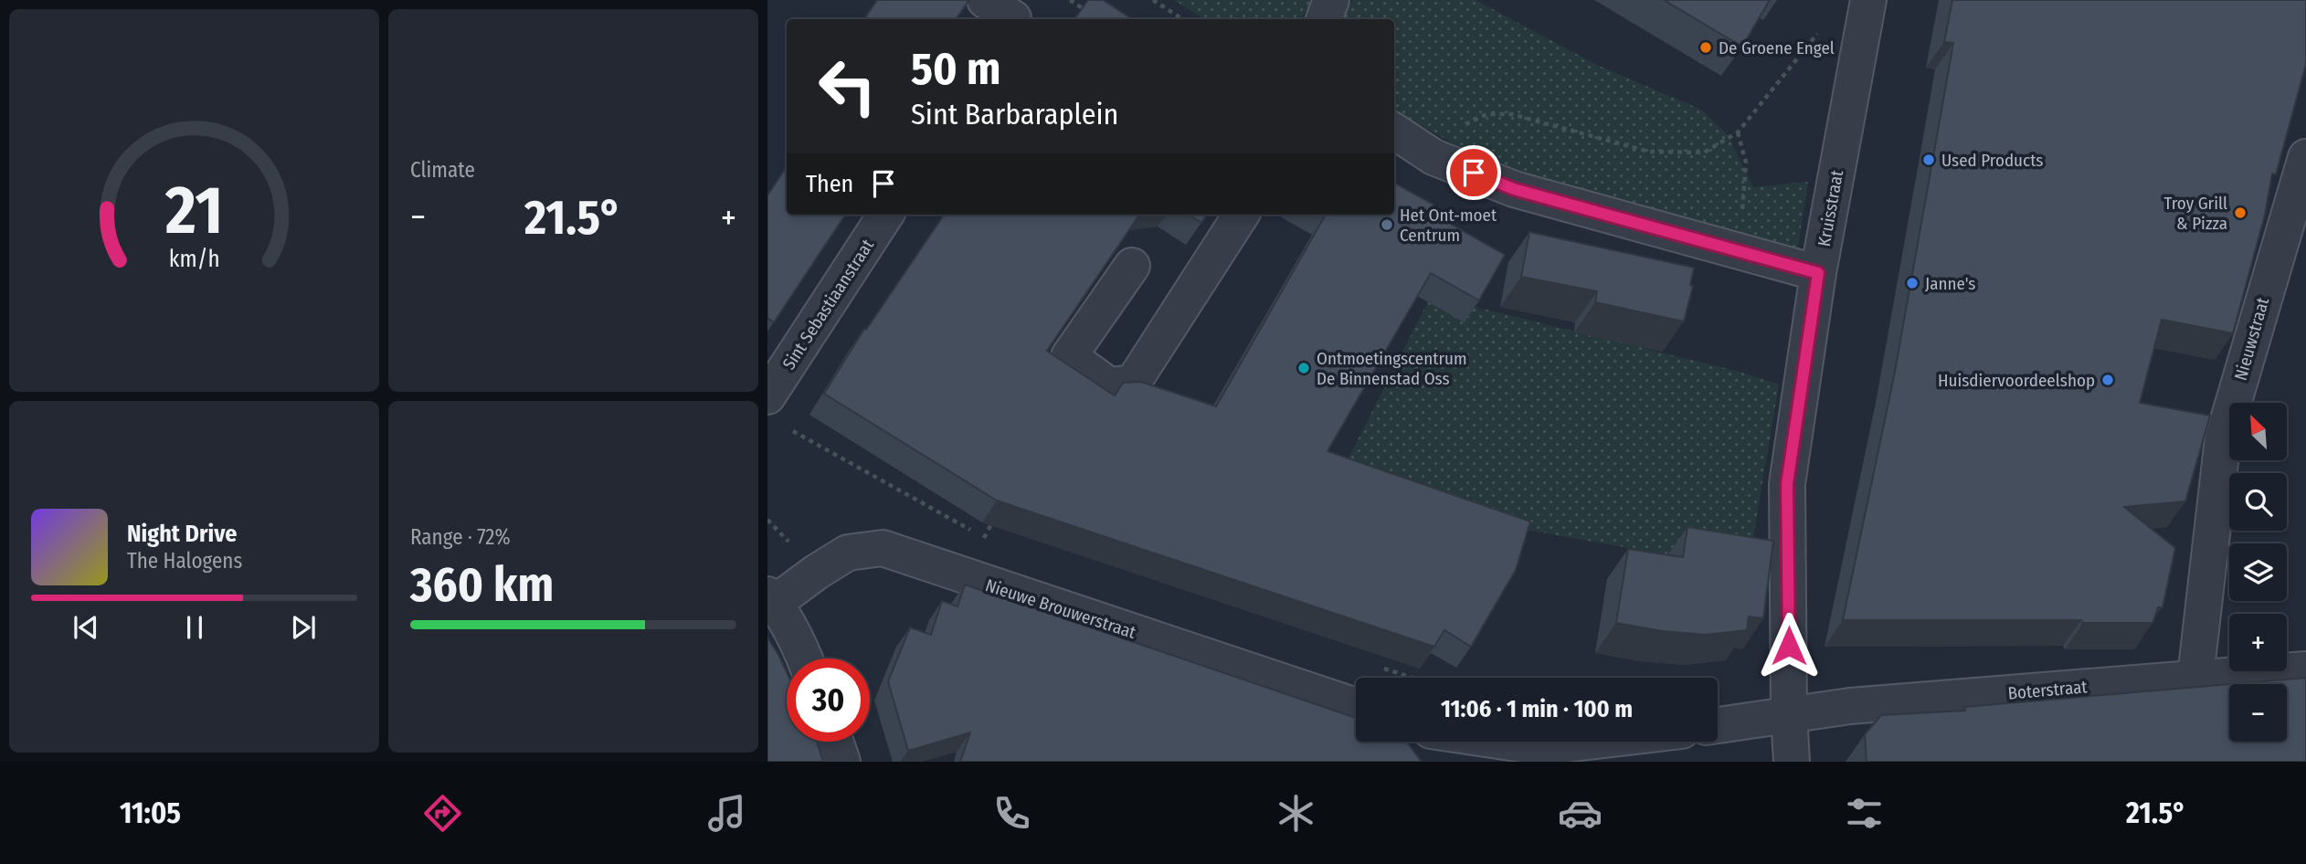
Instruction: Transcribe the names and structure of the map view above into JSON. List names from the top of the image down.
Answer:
{
  "streets": {
    "street": [
      "Kruisstraat",
      "Sint Sebastiaanstraat",
      "Nieuwstraat",
      "Nieuwe Brouwerstraat",
      "Boterstraat"
    ]
  },
  "crossings": [
    ["Kruisstraat", "Boterstraat"],
    ["Nieuwstraat", "Boterstraat"]
  ],
  "places": [
    "De Groene Engel",
    "Used Products",
    "Troy Grill & Pizza",
    "Het Ont-moet Centrum",
    "Janne's",
    "Ontmoetingscentrum De Binnenstad Oss",
    "Huisdiervoordeelshop"
  ],
  "north": "top left",
  "page": {
    "tile": [
      "Climate",
      ["Range · 72%", "360 km"]
    ],
    "turn": ["50 m", "Sint Barbaraplein"],
    "then": "Then",
    "heat": ["−", "21.5°", "+"],
    "map_buttons": ["+", "−"],
    "song": ["Night Drive", "The Halogens"],
    "limit": "30",
    "trip": "11:06 · 1 min · 100 m",
    "tabs": ["11:05", "21.5°"],
    "gauge": ["21", "km/h"]
  }
}
